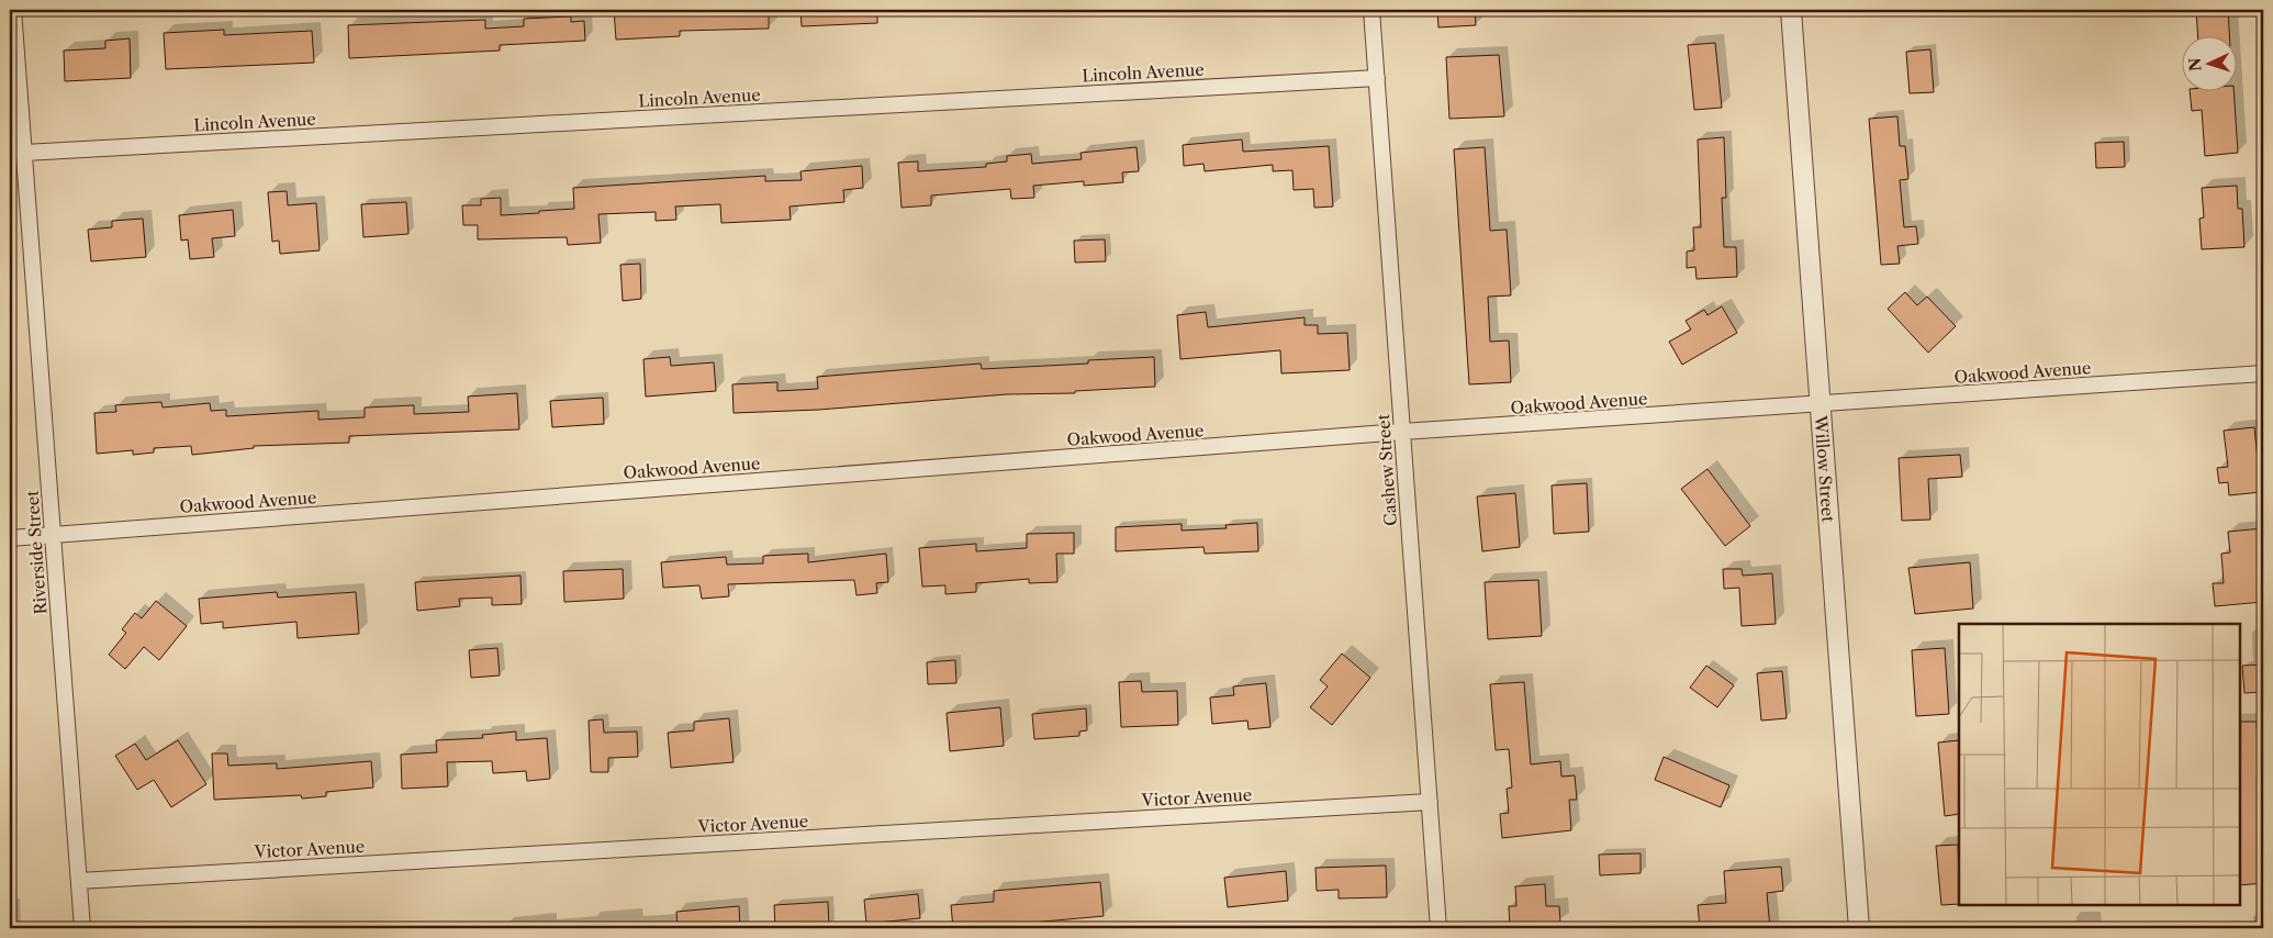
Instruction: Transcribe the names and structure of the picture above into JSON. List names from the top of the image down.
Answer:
{
  "streets": {
    "street": [
      "Lincoln Avenue",
      "Oakwood Avenue",
      "Willow Street",
      "Cashew Street",
      "Riverside Street",
      "Victor Avenue"
    ]
  },
  "crossings": [
    ["Lincoln Avenue", "Cashew Street"],
    ["Lincoln Avenue", "Riverside Street"],
    ["Oakwood Avenue", "Willow Street"],
    ["Oakwood Avenue", "Cashew Street"],
    ["Oakwood Avenue", "Riverside Street"],
    ["Cashew Street", "Victor Avenue"],
    ["Riverside Street", "Victor Avenue"]
  ],
  "north": "left"
}
